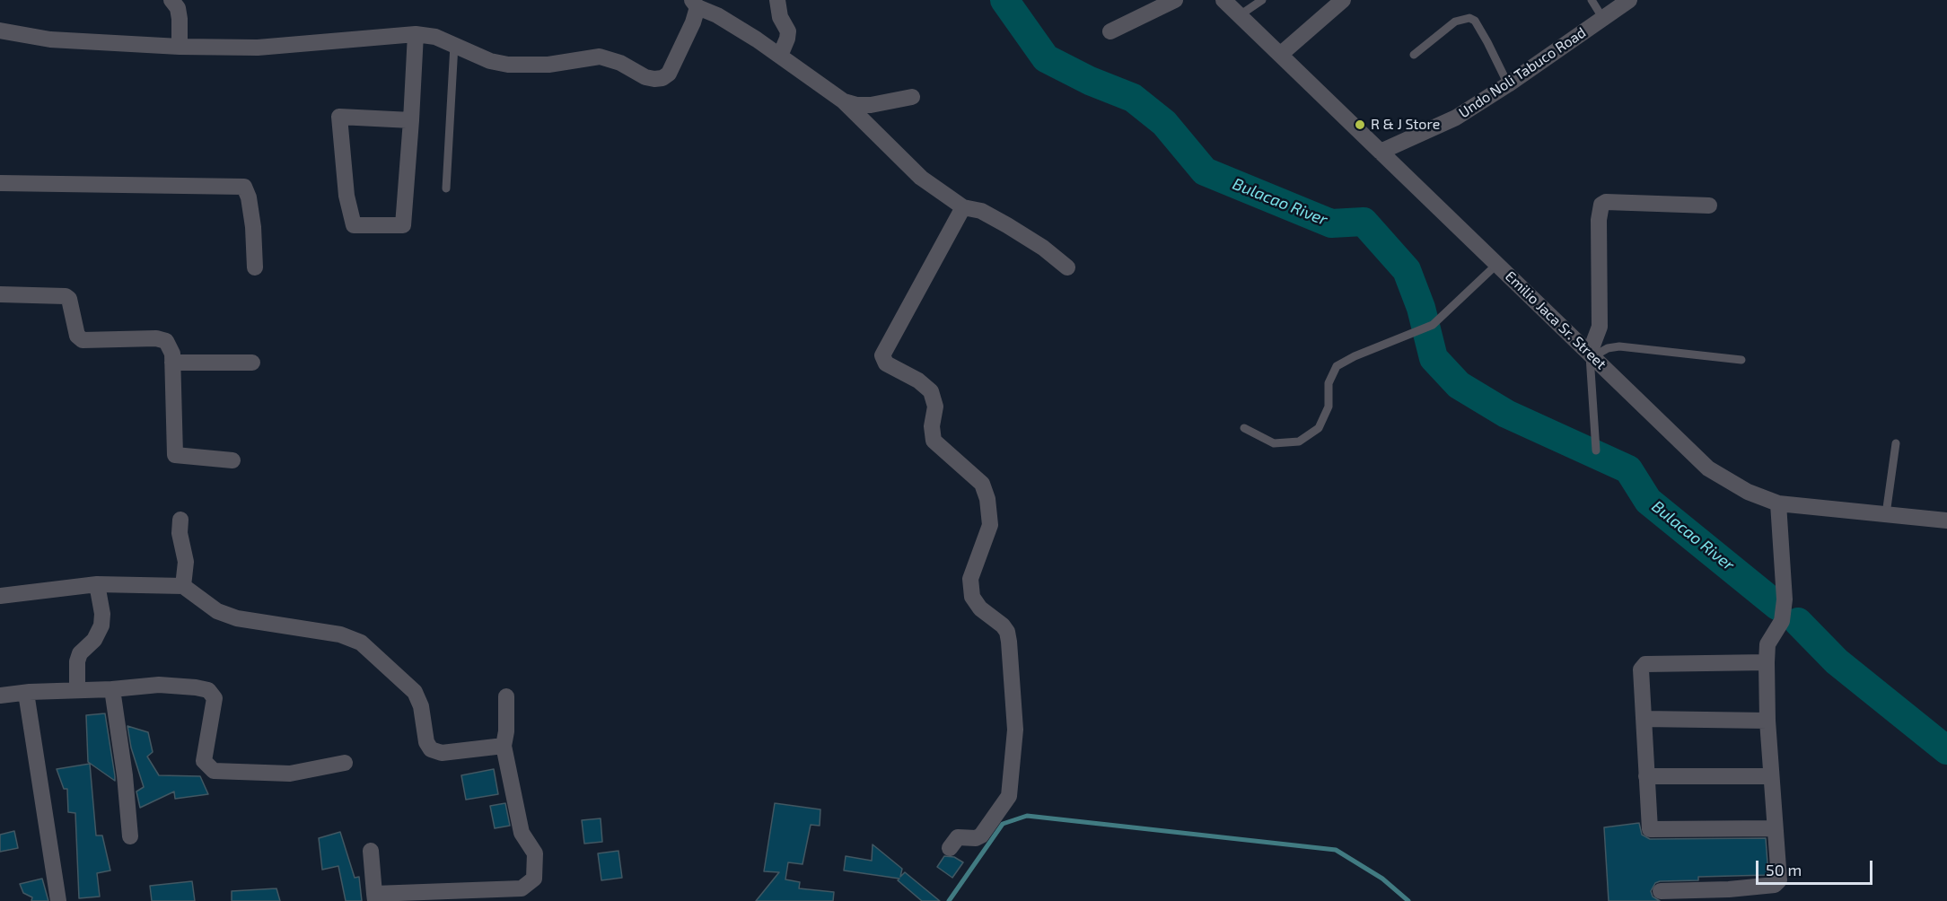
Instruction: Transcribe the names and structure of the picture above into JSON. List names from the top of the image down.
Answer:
{
  "streets": {
    "street": ["Undo Noli Tabuco Road", "Emilio Jaca Sr. Street"]
  },
  "crossings": [
    ["Undo Noli Tabuco Road", "Emilio Jaca Sr. Street"]
  ],
  "water": ["Bulacao River"],
  "places": ["R & J Store"],
  "scale_bar": "50 m"
}
